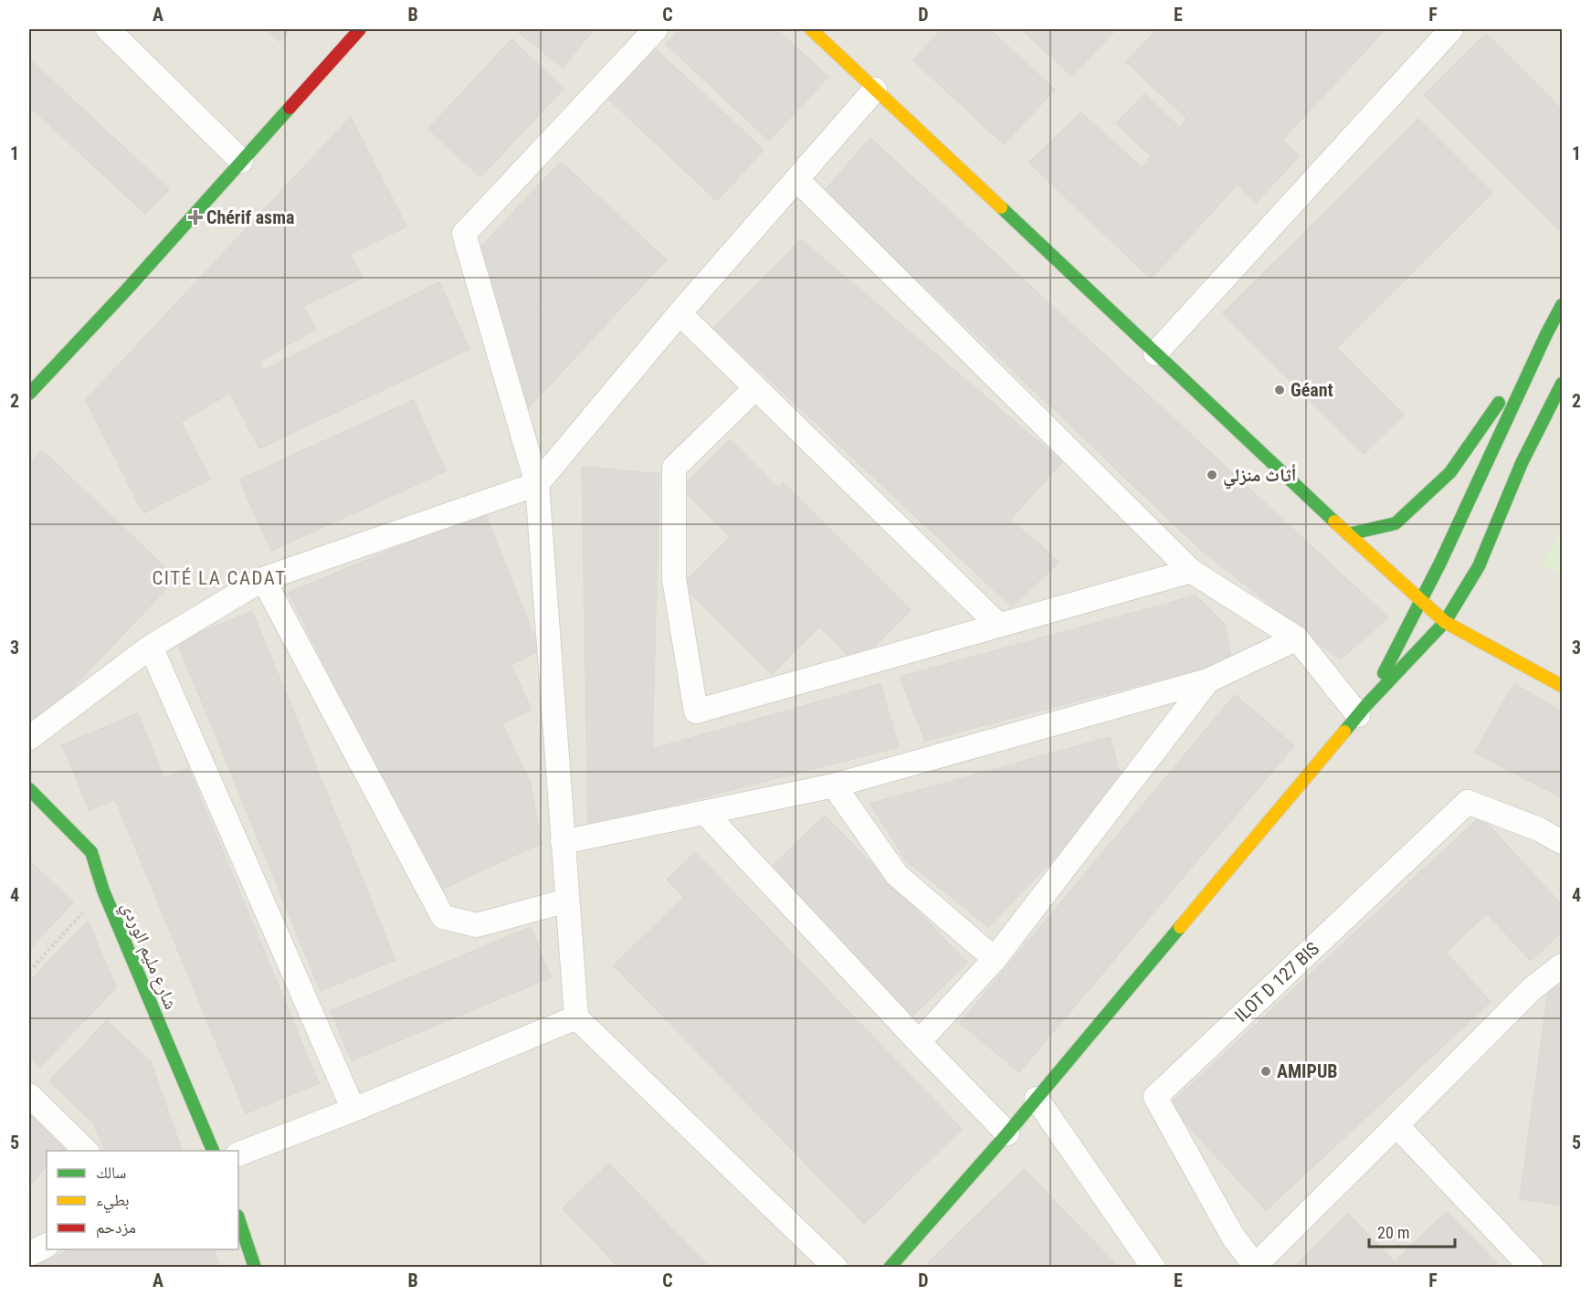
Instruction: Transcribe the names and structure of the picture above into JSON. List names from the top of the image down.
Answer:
{
  "streets": {
    "street": ["شارع مليم الوردي", "ILOT D 127 BIS"]
  },
  "districts": ["CITÉ LA CADAT"],
  "places": {
    "health": ["Chérif asma"],
    "other": ["Géant", "أثاث منزلي", "AMIPUB"]
  },
  "legend": ["سالك", "بطيء", "مزدحم"],
  "scale_bar": "20 m",
  "grid": {
    "columns": [
      "A",
      "B",
      "C",
      "D",
      "E",
      "F"
    ],
    "rows": [
      "1",
      "2",
      "3",
      "4",
      "5"
    ]
  }
}
